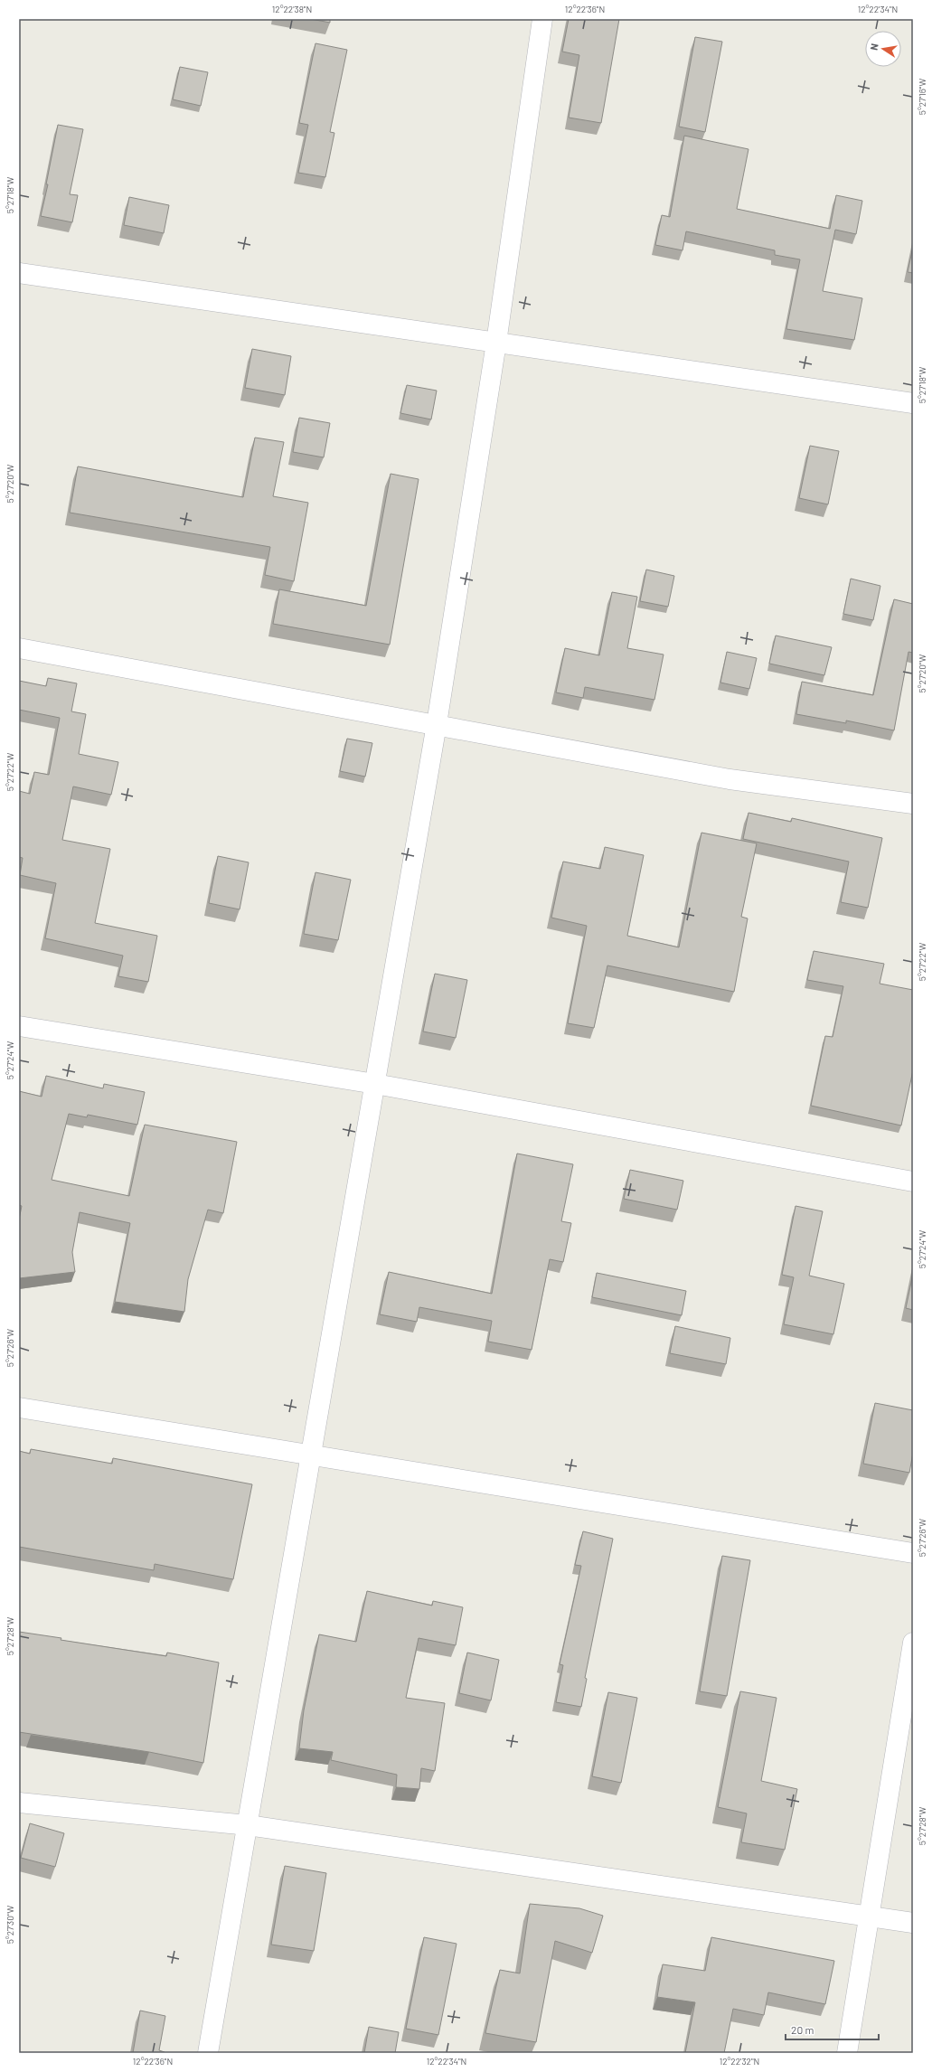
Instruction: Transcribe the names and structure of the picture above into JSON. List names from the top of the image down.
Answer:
{
  "scale_bar": "20 m",
  "north": "left",
  "coordinates": [
    "12°22'38\"N",
    "12°22'36\"N",
    "12°22'34\"N",
    "5°27'16\"W",
    "5°27'18\"W",
    "5°27'20\"W",
    "5°27'22\"W",
    "5°27'24\"W",
    "5°27'26\"W",
    "5°27'28\"W",
    "5°27'30\"W",
    "12°22'32\"N"
  ]
}
